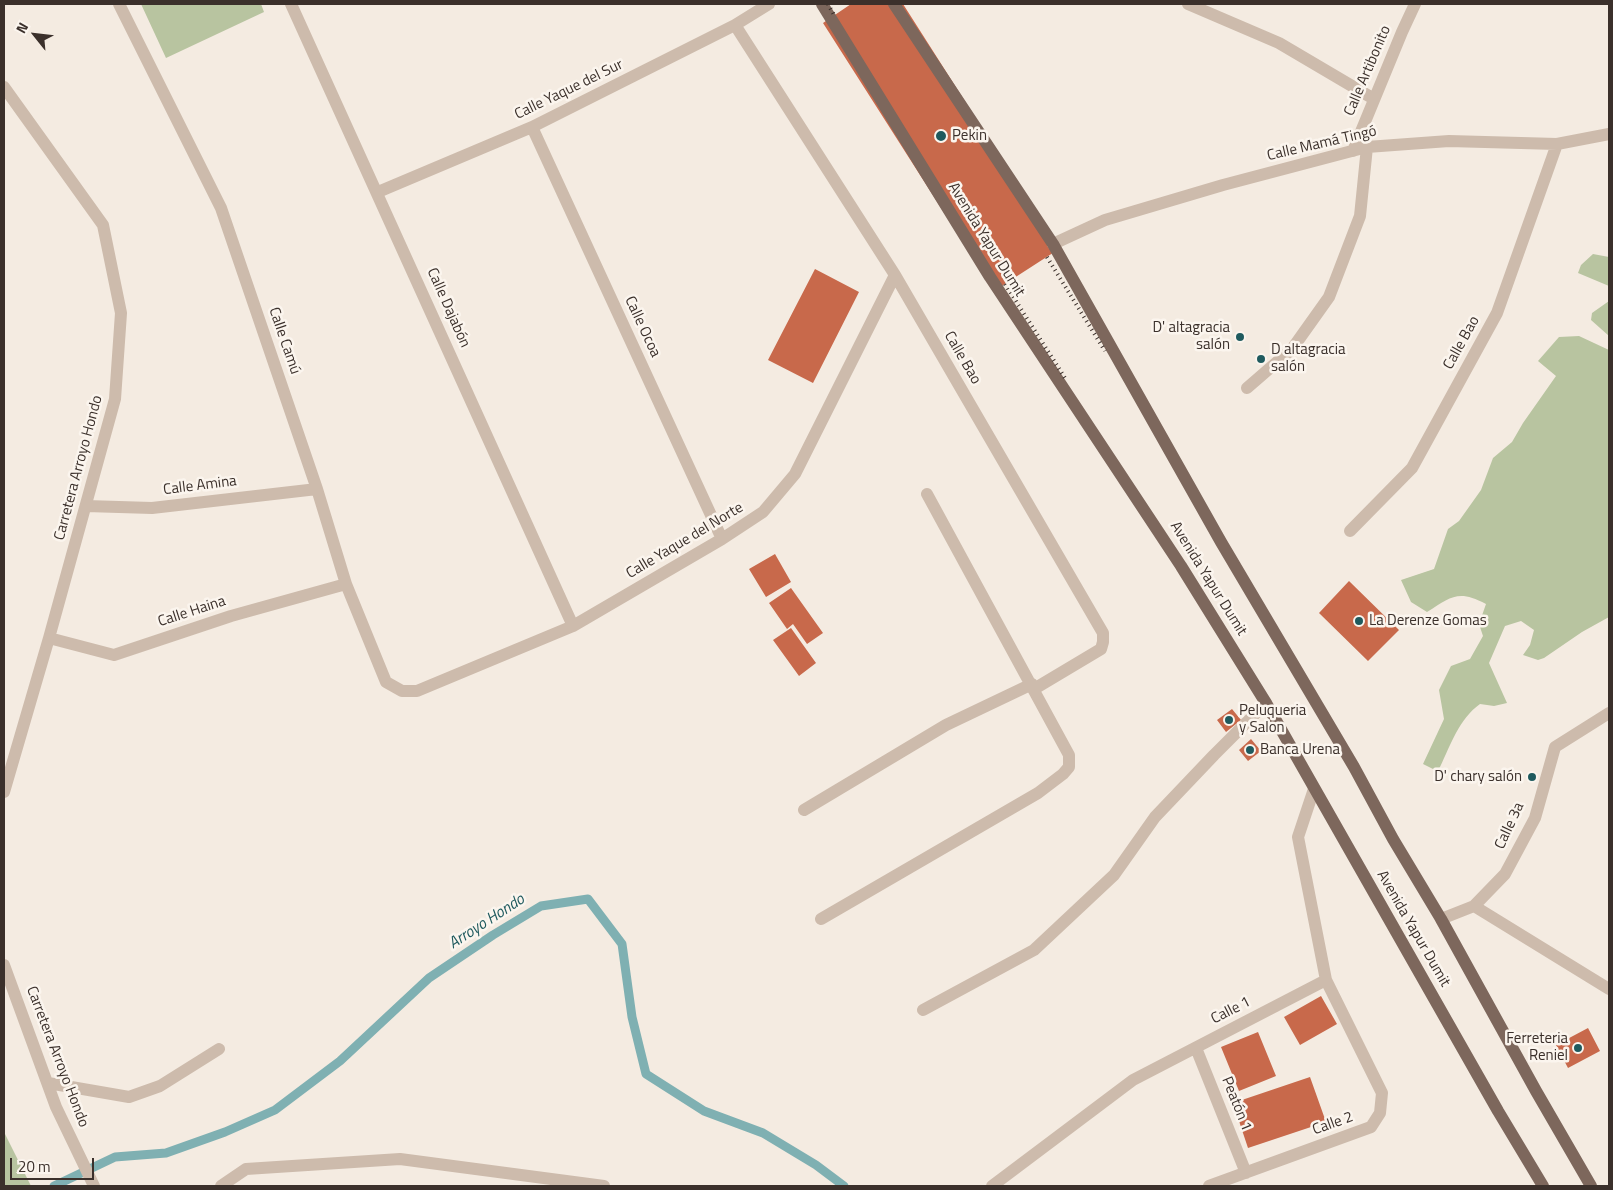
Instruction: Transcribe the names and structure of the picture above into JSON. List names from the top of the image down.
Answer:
{
  "streets": {
    "main road": ["Avenida Yapur Dumit"],
    "street": [
      "Calle Artibonito",
      "Calle Yaque del Sur",
      "Calle Mamá Tingó",
      "Calle Dajabón",
      "Calle Ocoa",
      "Calle Camú",
      "Calle Bao",
      "Carretera Arroyo Hondo",
      "Calle Amina",
      "Calle Yaque del Norte",
      "Calle Haina",
      "Calle 3a",
      "Calle 1",
      "Peatón 1",
      "Calle 2"
    ]
  },
  "crossings": [
    ["Calle Artibonito", "Calle Mamá Tingó"],
    ["Calle Yaque del Sur", "Calle Dajabón"],
    ["Calle Yaque del Sur", "Calle Ocoa"],
    ["Calle Yaque del Sur", "Calle Bao"],
    ["Calle Mamá Tingó", "Avenida Yapur Dumit"],
    ["Calle Mamá Tingó", "Calle Bao"],
    ["Avenida Yapur Dumit", "Calle 3a"],
    ["Calle Dajabón", "Calle Yaque del Norte"],
    ["Calle Ocoa", "Calle Yaque del Norte"],
    ["Calle Camú", "Calle Amina"],
    ["Calle Camú", "Calle Yaque del Norte"],
    ["Calle Camú", "Calle Haina"],
    ["Calle Bao", "Calle Yaque del Norte"],
    ["Carretera Arroyo Hondo", "Calle Amina"],
    ["Carretera Arroyo Hondo", "Calle Haina"],
    ["Calle 1", "Peatón 1"],
    ["Calle 1", "Calle 2"],
    ["Peatón 1", "Calle 2"]
  ],
  "water": ["Arroyo Hondo"],
  "places": [
    "Pekin",
    "D' altagracia salón",
    "D altagracia salón",
    "La Derenze Gomas",
    "Peluqueria y Salon",
    "Banca Urena",
    "D' chary salón",
    "Ferreteria Reniel"
  ],
  "scale_bar": "20 m",
  "north": "top left"
}
